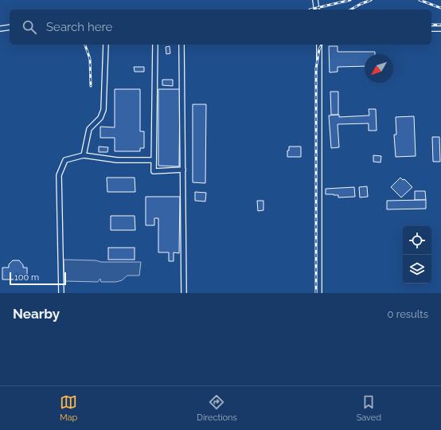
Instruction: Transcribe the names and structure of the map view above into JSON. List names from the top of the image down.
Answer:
{
  "scale_bar": "100 m",
  "north": "bottom left",
  "page": {
    "search": "Search here",
    "scale": "100 m",
    "heading": ["Nearby", "0 results"],
    "nav": ["Map", "Directions", "Saved"]
  }
}
